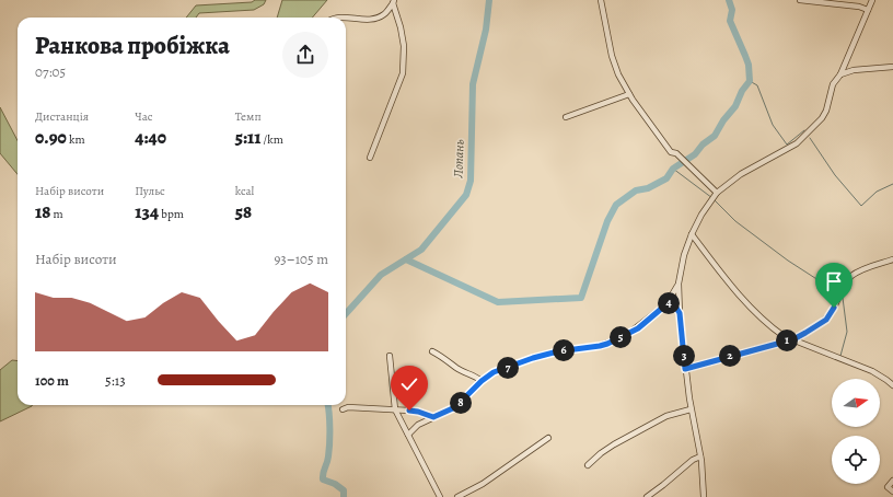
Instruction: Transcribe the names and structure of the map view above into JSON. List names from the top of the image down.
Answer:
{
  "water": ["Лопань"],
  "north": "right",
  "page": {
    "heading": ["Ранкова пробіжка", "07:05"],
    "stats": [
      ["Дистанція", "0.90 km"],
      ["Час", "4:40"],
      ["Темп", "5:11 /km"],
      ["Набір висоти", "18 m"],
      ["Пульс", "134 bpm"],
      ["kcal", "58"]
    ],
    "chart": ["Набір висоти", "93–105 m"],
    "pins": [
      "4",
      "5",
      "1",
      "6",
      "2",
      "3",
      "7",
      "8"
    ],
    "list": [
      {
        "name": "100 m",
        "note": "5:13"
      }
    ]
  }
}
